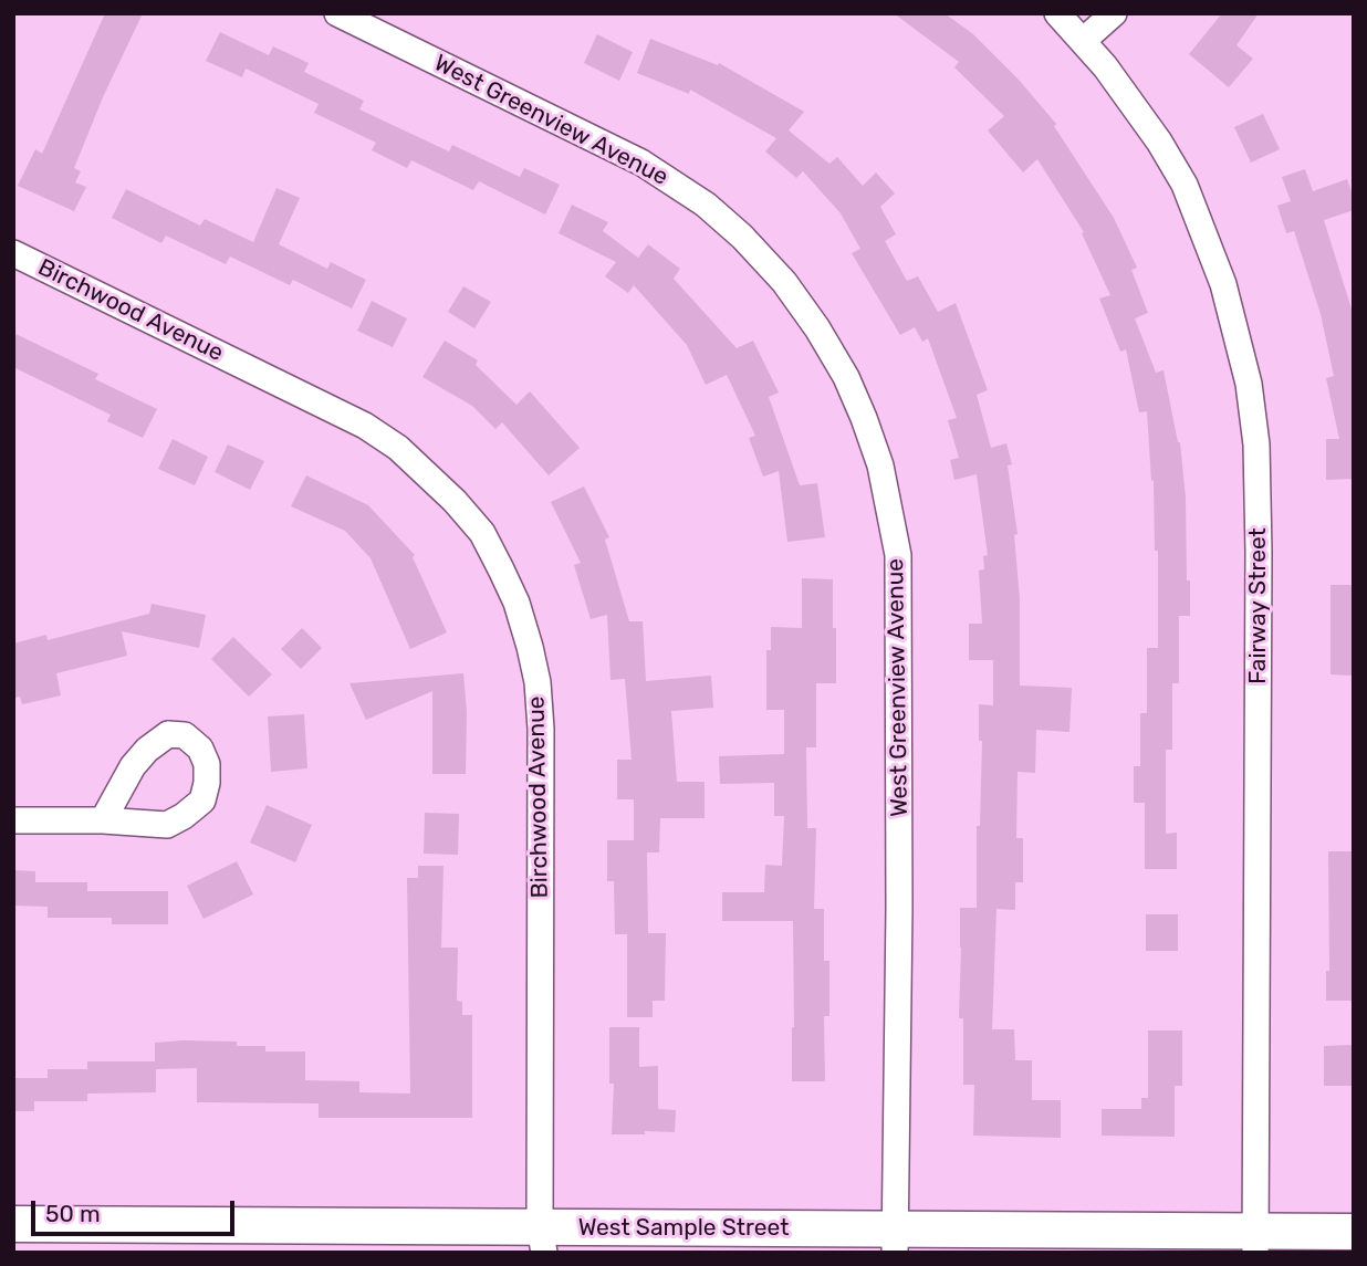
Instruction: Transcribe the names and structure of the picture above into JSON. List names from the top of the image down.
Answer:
{
  "streets": {
    "main road": ["West Sample Street"],
    "street": ["West Greenview Avenue", "Birchwood Avenue", "Fairway Street"]
  },
  "crossings": [
    ["West Greenview Avenue", "West Sample Street"],
    ["Birchwood Avenue", "West Sample Street"],
    ["Fairway Street", "West Sample Street"]
  ],
  "scale_bar": "50 m"
}
